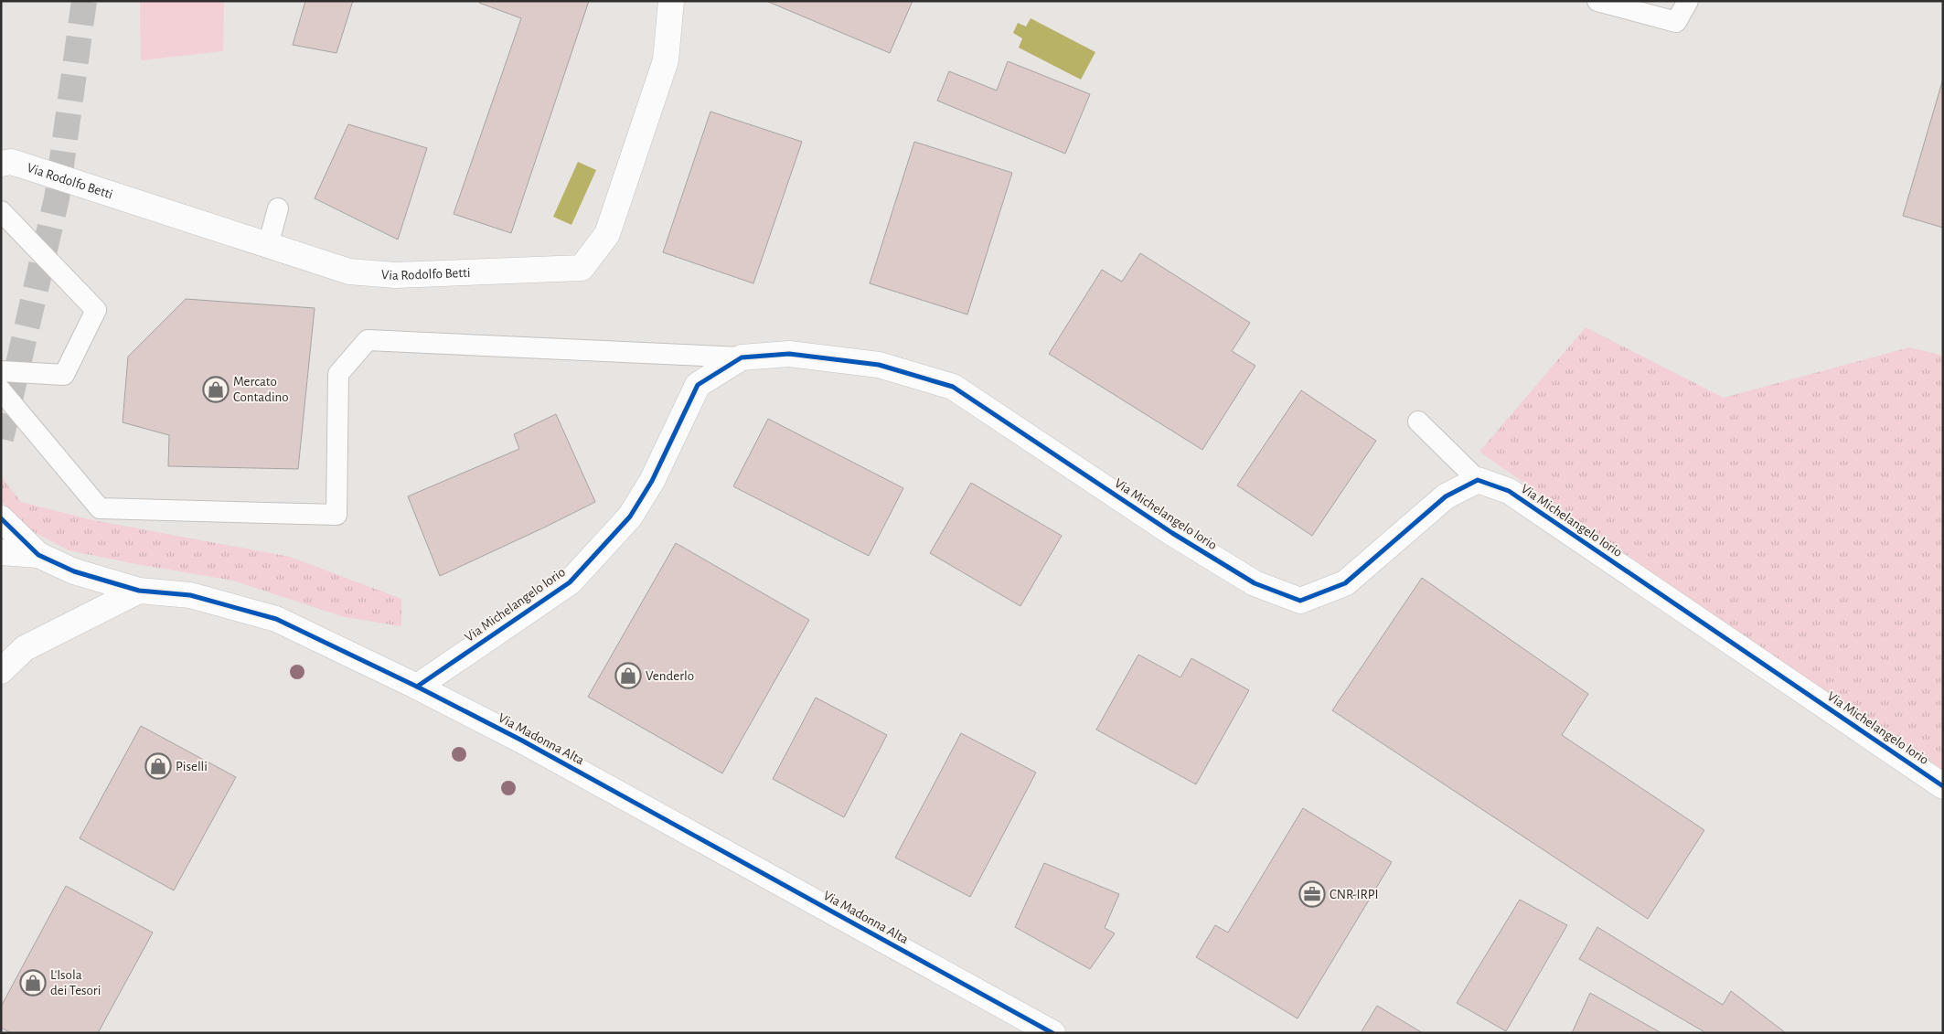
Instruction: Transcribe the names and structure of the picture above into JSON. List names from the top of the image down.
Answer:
{
  "streets": {
    "street": ["Via Rodolfo Betti", "Via Michelangelo Iorio", "Via Madonna Alta"]
  },
  "crossings": [
    ["Via Michelangelo Iorio", "Via Madonna Alta"]
  ],
  "places": {
    "shop": [
      "Mercato Contadino",
      "Venderlo",
      "Piselli",
      "L'Isola dei Tesori"
    ],
    "office": ["CNR-IRPI"]
  }
}
